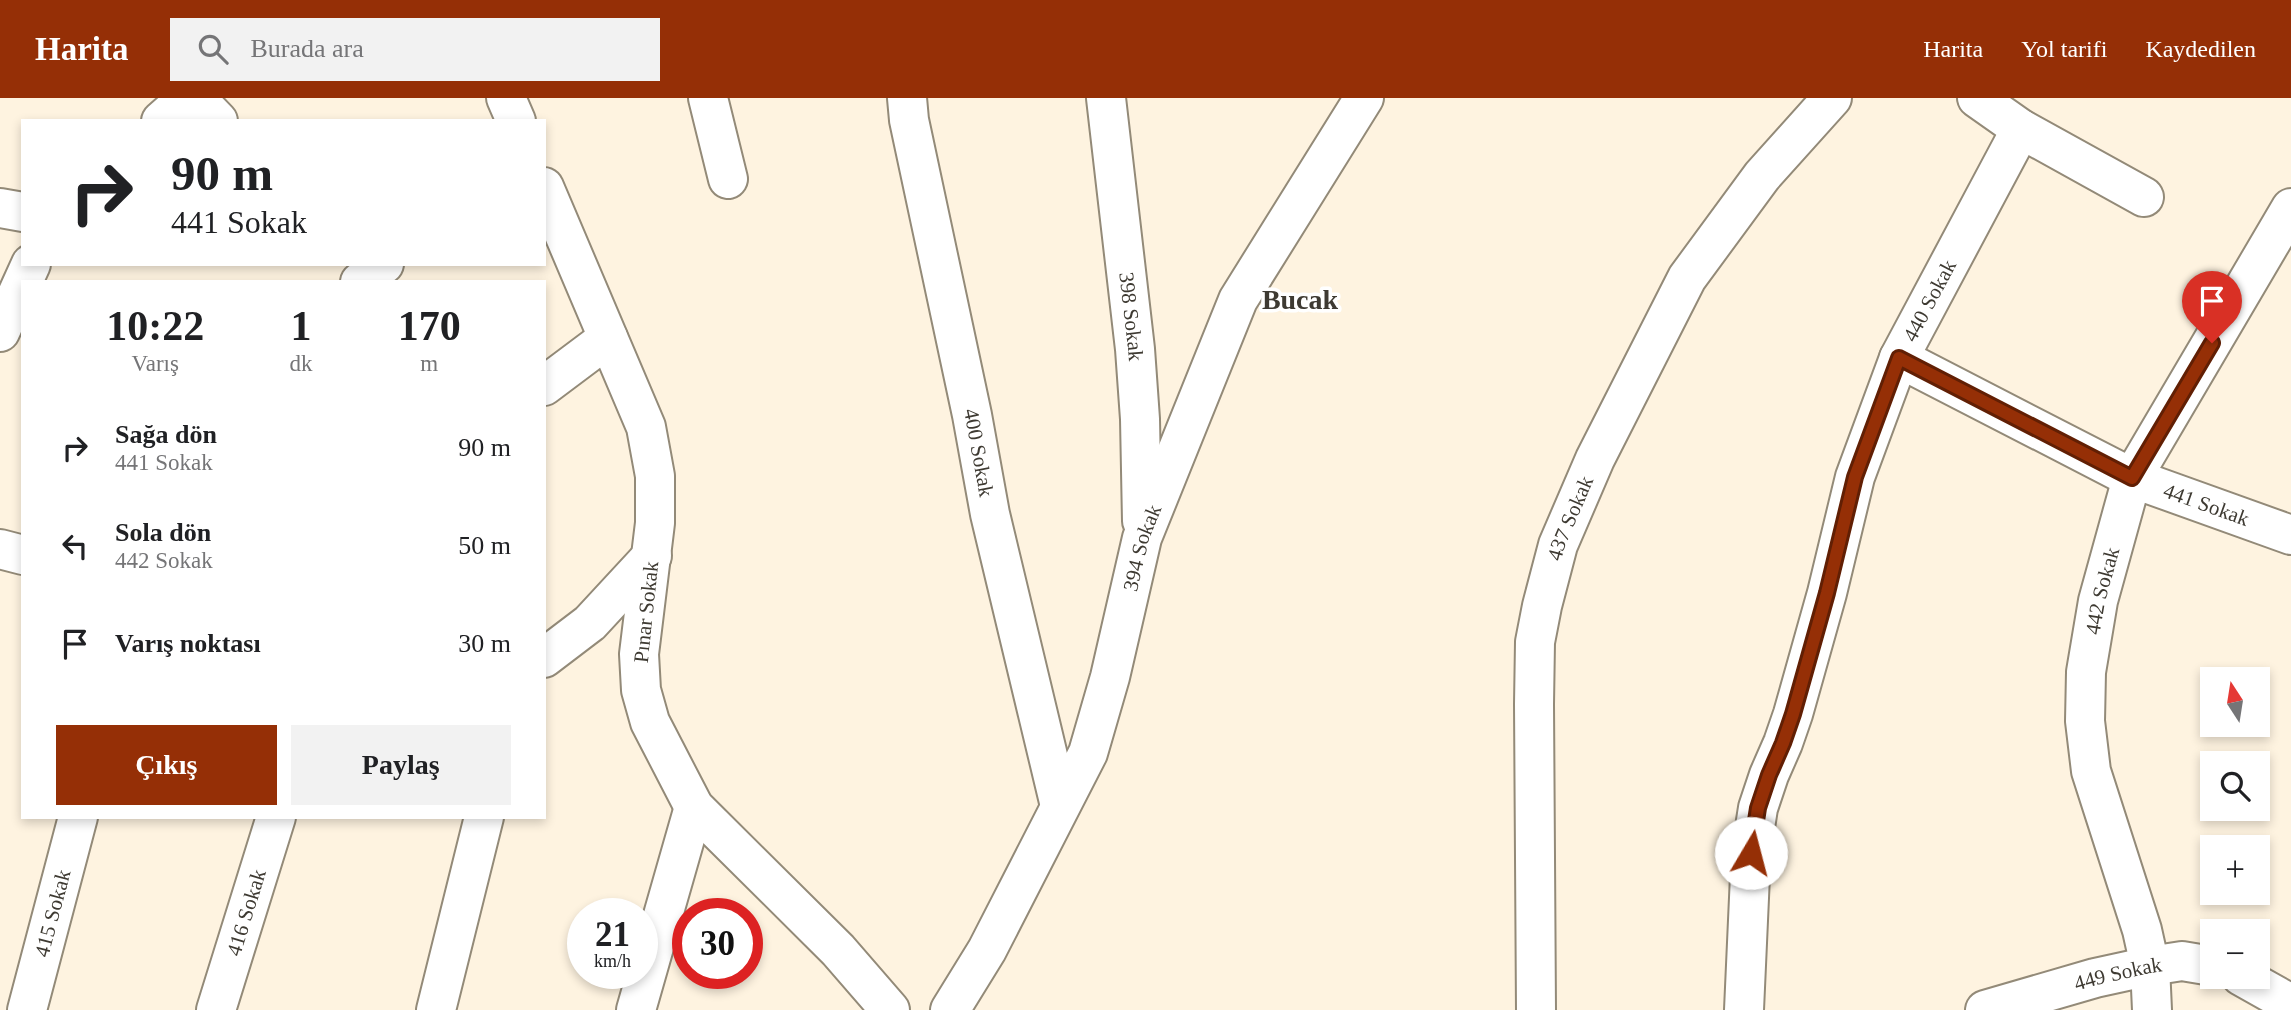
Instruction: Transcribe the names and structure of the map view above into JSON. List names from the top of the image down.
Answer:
{
  "streets": {
    "street": [
      "440 Sokak",
      "398 Sokak",
      "400 Sokak",
      "441 Sokak",
      "437 Sokak",
      "394 Sokak",
      "442 Sokak",
      "Pınar Sokak",
      "415 Sokak",
      "416 Sokak",
      "449 Sokak"
    ]
  },
  "crossings": [
    ["440 Sokak", "441 Sokak"],
    ["398 Sokak", "394 Sokak"],
    ["400 Sokak", "394 Sokak"],
    ["441 Sokak", "442 Sokak"],
    ["442 Sokak", "449 Sokak"]
  ],
  "districts": ["Bucak"],
  "north": "top",
  "page": {
    "header": "Harita",
    "search": "Burada ara",
    "nav": ["Harita", "Yol tarifi", "Kaydedilen"],
    "turn": ["90 m", "441 Sokak"],
    "eta": [
      "10:22",
      "Varış",
      "1",
      "dk",
      "170",
      "m"
    ],
    "list": [
      {
        "name": "Sağa dön",
        "note": "441 Sokak",
        "value": "90 m"
      },
      {
        "name": "Sola dön",
        "note": "442 Sokak",
        "value": "50 m"
      },
      {
        "name": "Varış noktası",
        "value": "30 m"
      }
    ],
    "map_buttons": ["+", "−"],
    "buttons": ["Çıkış", "Paylaş"],
    "speed": "21 km/h",
    "limit": "30"
  }
}
